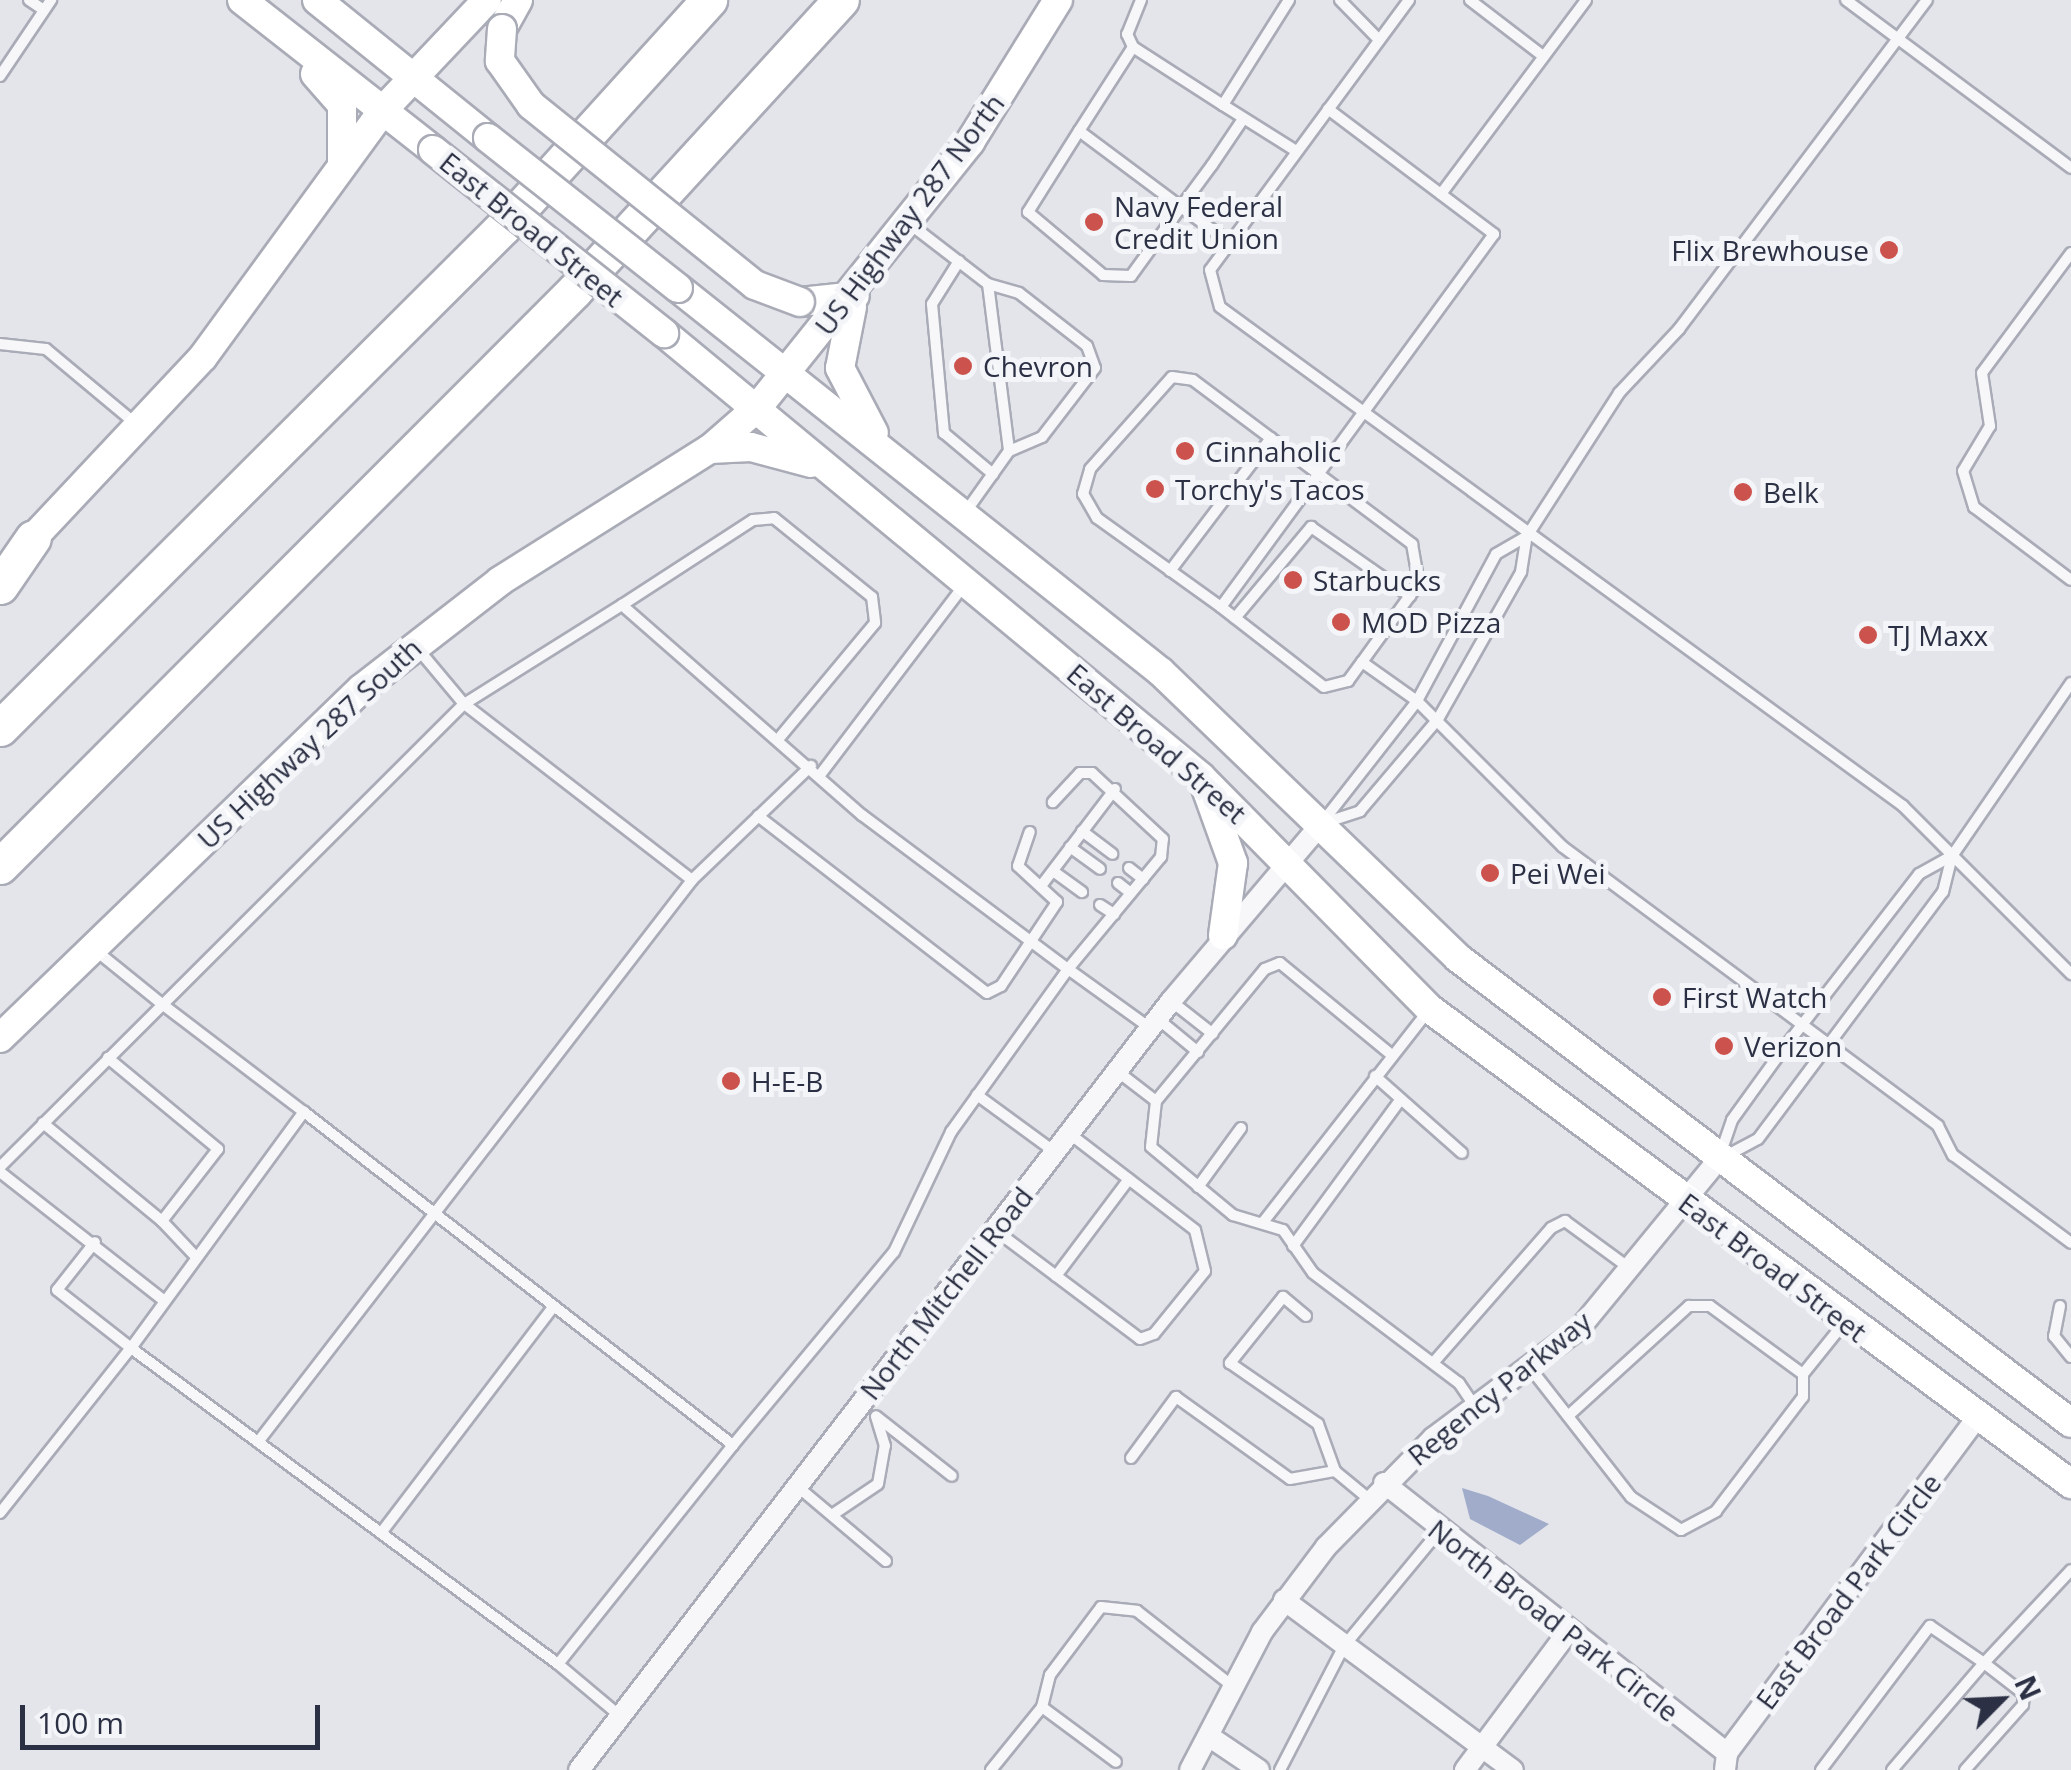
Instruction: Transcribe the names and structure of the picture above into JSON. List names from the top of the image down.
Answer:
{
  "streets": {
    "main road": ["US Highway 287 North", "East Broad Street", "US Highway 287 South"],
    "street": [
      "North Mitchell Road",
      "Regency Parkway",
      "East Broad Park Circle",
      "North Broad Park Circle"
    ]
  },
  "crossings": [
    ["US Highway 287 North", "East Broad Street"],
    ["US Highway 287 North", "US Highway 287 South"],
    ["East Broad Street", "US Highway 287 South"],
    ["East Broad Street", "North Mitchell Road"],
    ["East Broad Street", "Regency Parkway"],
    ["East Broad Street", "East Broad Park Circle"],
    ["Regency Parkway", "North Broad Park Circle"],
    ["East Broad Park Circle", "North Broad Park Circle"]
  ],
  "places": [
    "Navy Federal Credit Union",
    "Flix Brewhouse",
    "Chevron",
    "Cinnaholic",
    "Torchy's Tacos",
    "Belk",
    "Starbucks",
    "MOD Pizza",
    "TJ Maxx",
    "Pei Wei",
    "First Watch",
    "Verizon",
    "H-E-B"
  ],
  "scale_bar": "100 m",
  "north": "top right"
}
